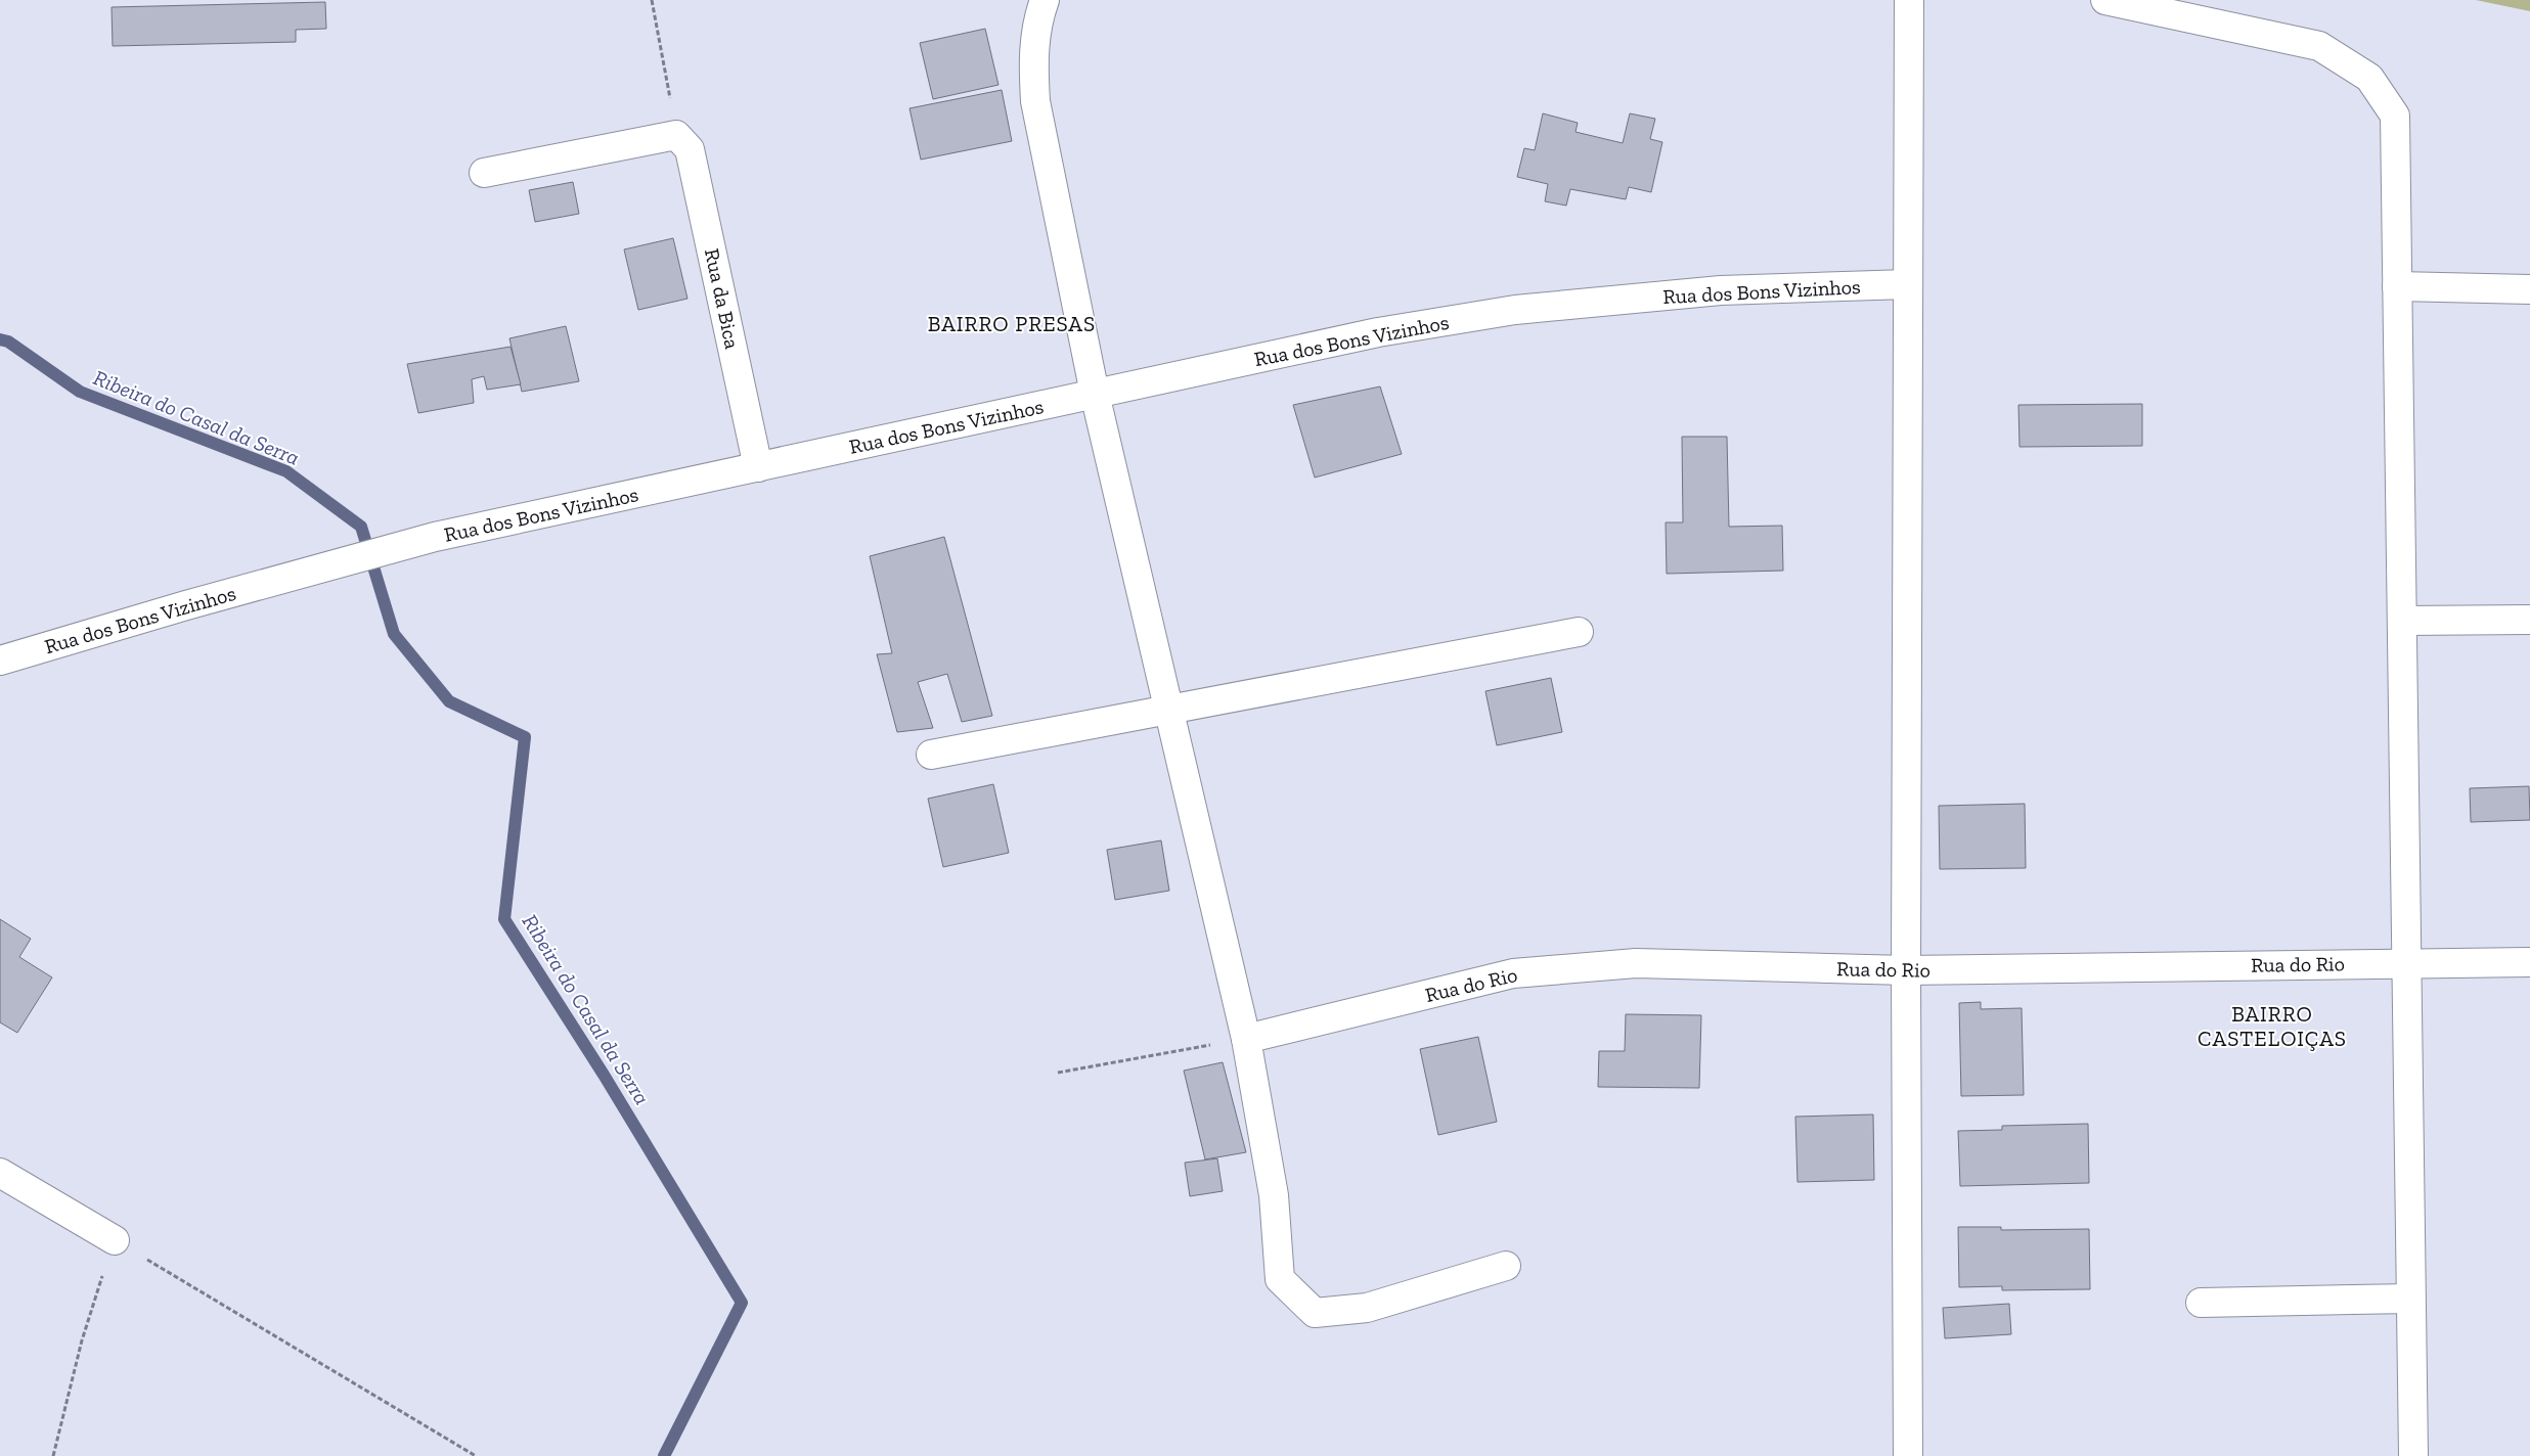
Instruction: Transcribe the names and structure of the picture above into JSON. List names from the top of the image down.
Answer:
{
  "streets": {
    "street": ["Rua dos Bons Vizinhos", "Rua da Bica", "Rua do Rio"]
  },
  "crossings": [
    ["Rua dos Bons Vizinhos", "Rua da Bica"]
  ],
  "districts": ["BAIRRO PRESAS", "BAIRRO CASTELOIÇAS"],
  "water": ["Ribeira do Casal da Serra"]
}
